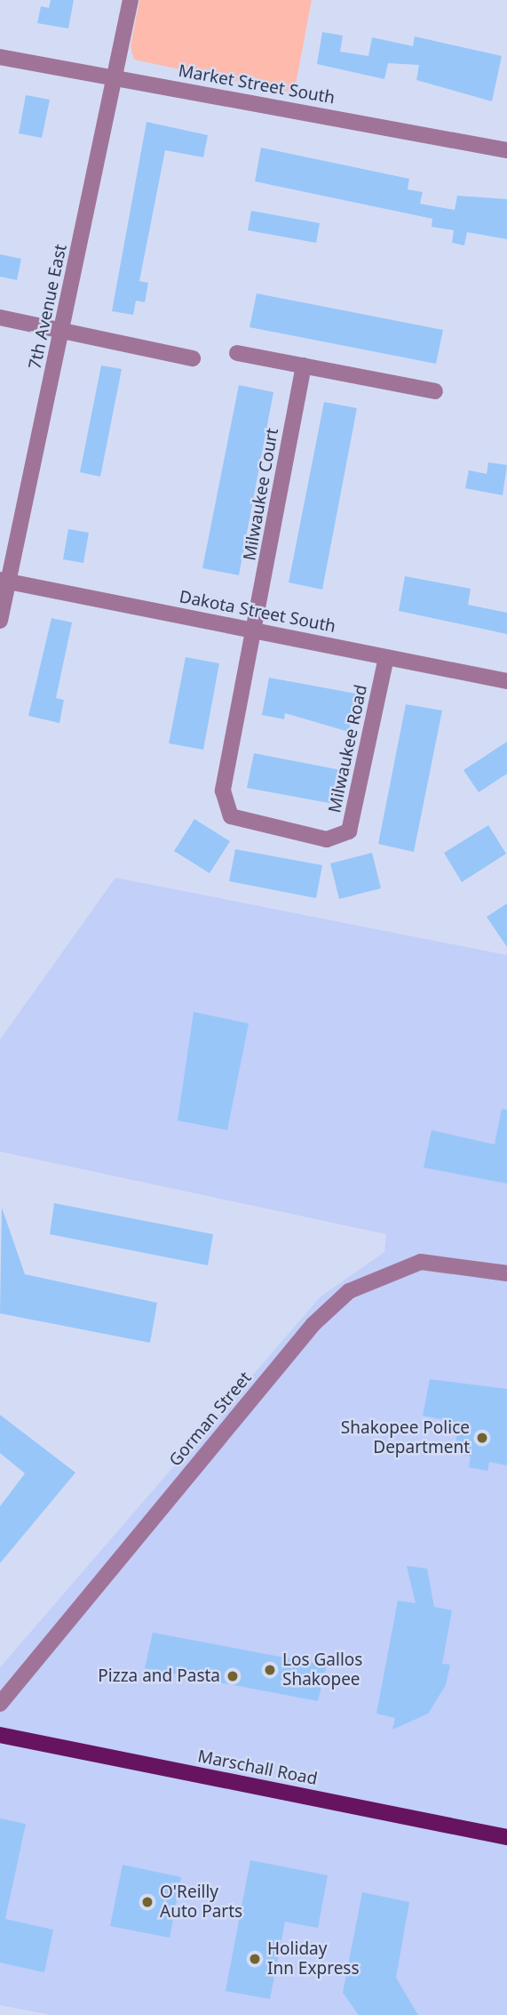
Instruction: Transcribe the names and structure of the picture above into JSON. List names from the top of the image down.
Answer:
{
  "streets": {
    "main road": ["Marschall Road"],
    "street": [
      "Market Street South",
      "7th Avenue East",
      "Milwaukee Court",
      "Dakota Street South",
      "Milwaukee Road",
      "Gorman Street"
    ]
  },
  "crossings": [
    ["Market Street South", "7th Avenue East"],
    ["7th Avenue East", "Dakota Street South"],
    ["Milwaukee Court", "Dakota Street South"],
    ["Milwaukee Court", "Milwaukee Road"],
    ["Dakota Street South", "Milwaukee Road"]
  ],
  "places": [
    "Shakopee Police Department",
    "Los Gallos Shakopee",
    "Pizza and Pasta",
    "O'Reilly Auto Parts",
    "Holiday Inn Express"
  ]
}
